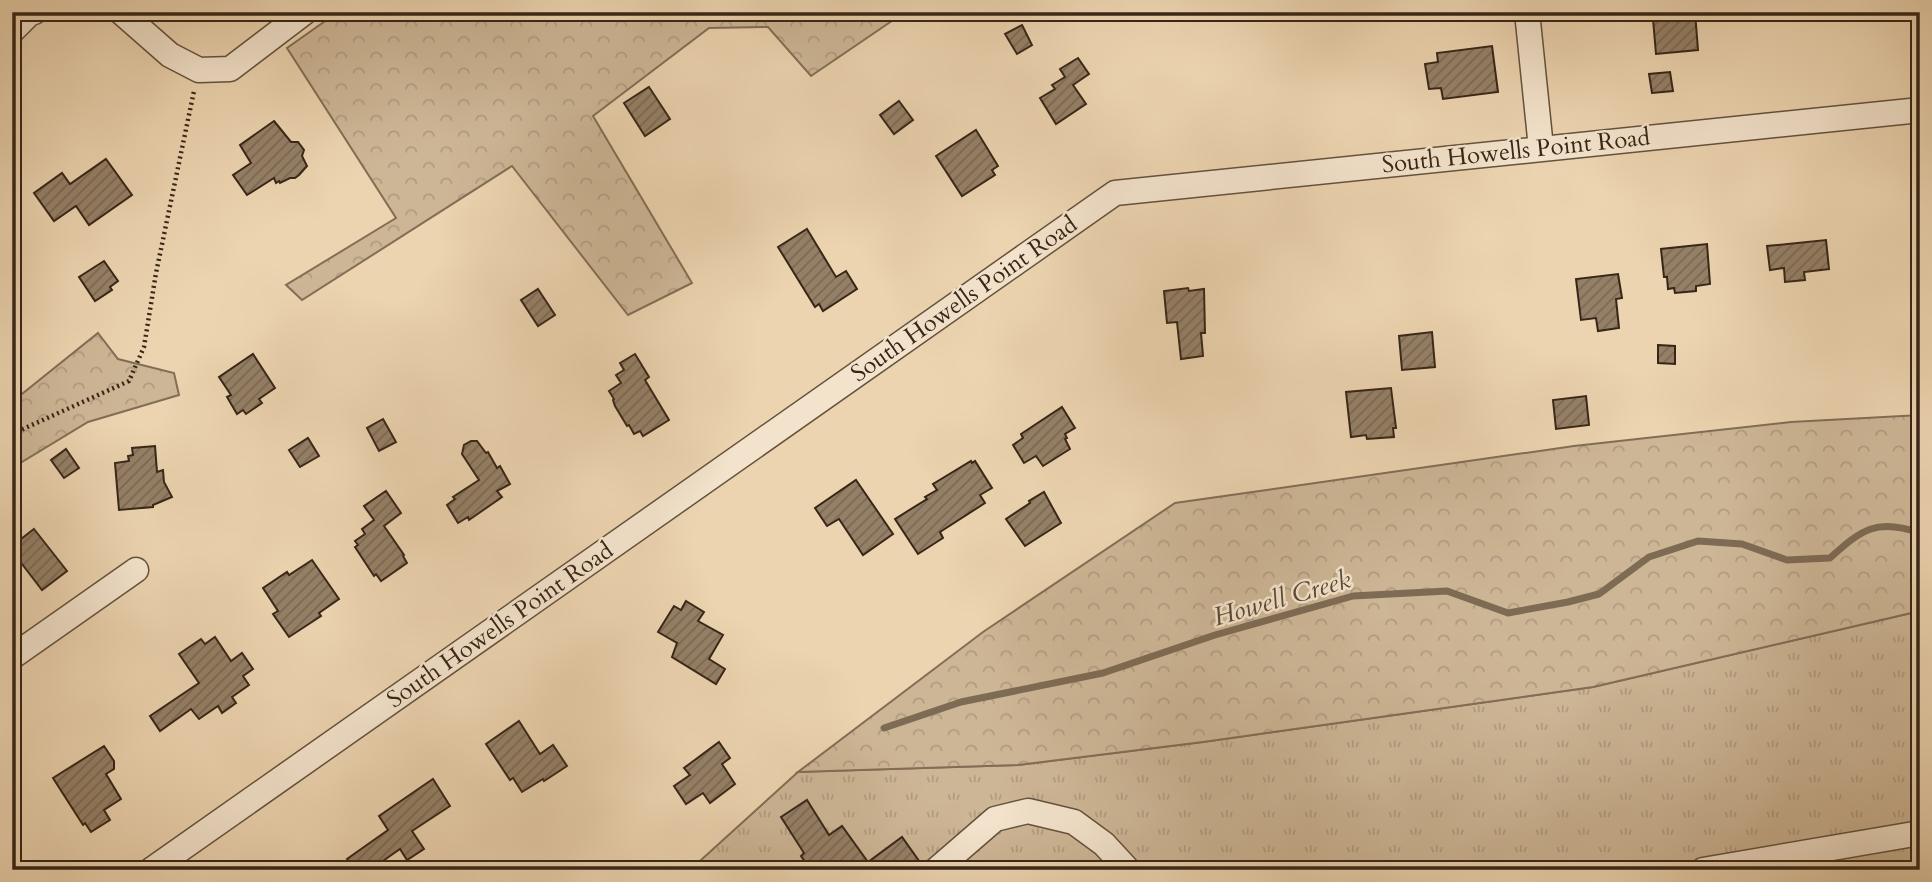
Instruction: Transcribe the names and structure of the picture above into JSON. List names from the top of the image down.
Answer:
{
  "streets": {
    "street": ["South Howells Point Road"]
  },
  "water": ["Howell Creek"]
}
